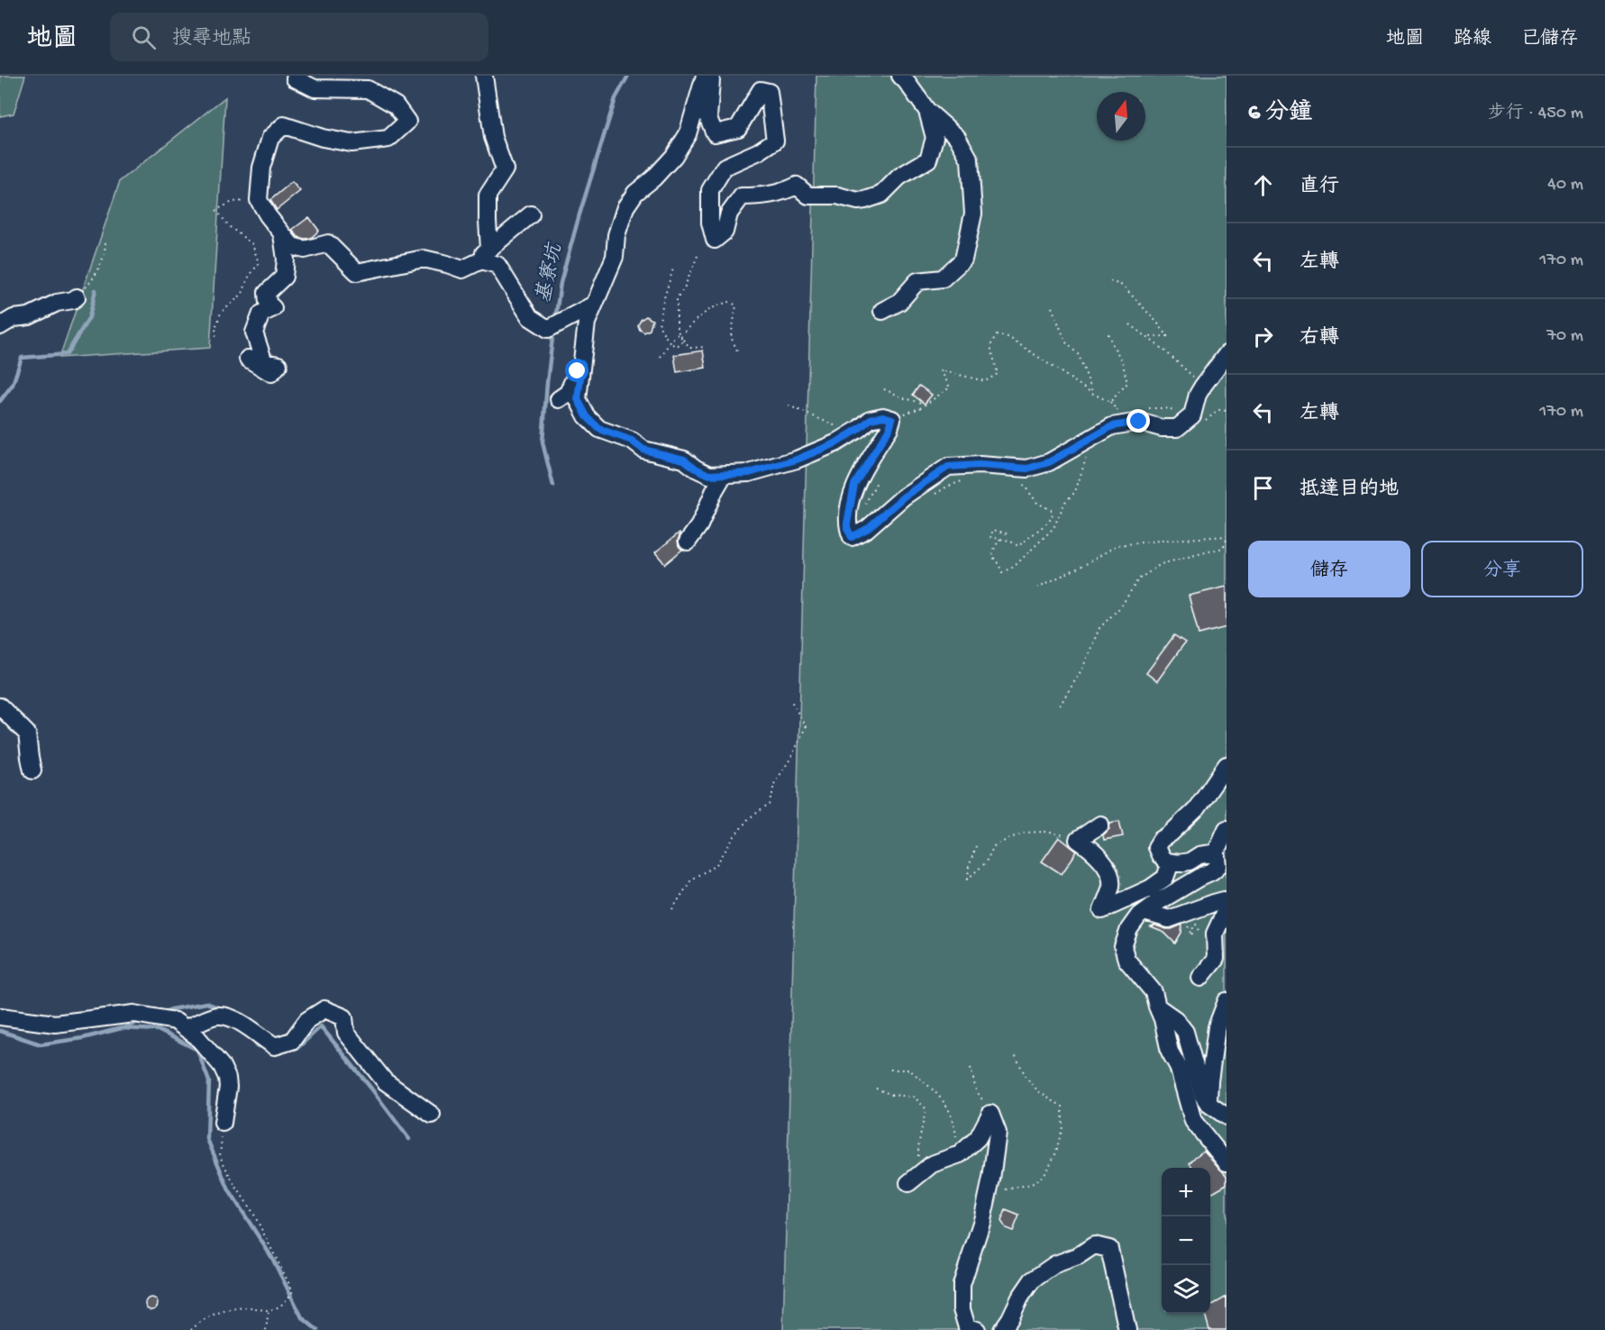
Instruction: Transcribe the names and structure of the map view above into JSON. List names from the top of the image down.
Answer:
{
  "water": ["基寮坑"],
  "north": "top",
  "page": {
    "header": "地圖",
    "search": "搜尋地點",
    "nav": ["地圖", "路線", "已儲存"],
    "heading": ["6 分鐘", "步行 · 450 m"],
    "list": [
      ["直行", "40 m"],
      ["左轉", "170 m"],
      ["右轉", "70 m"],
      ["左轉", "170 m"],
      "抵達目的地"
    ],
    "buttons": ["儲存", "分享"],
    "map_buttons": ["+", "−"]
  }
}
